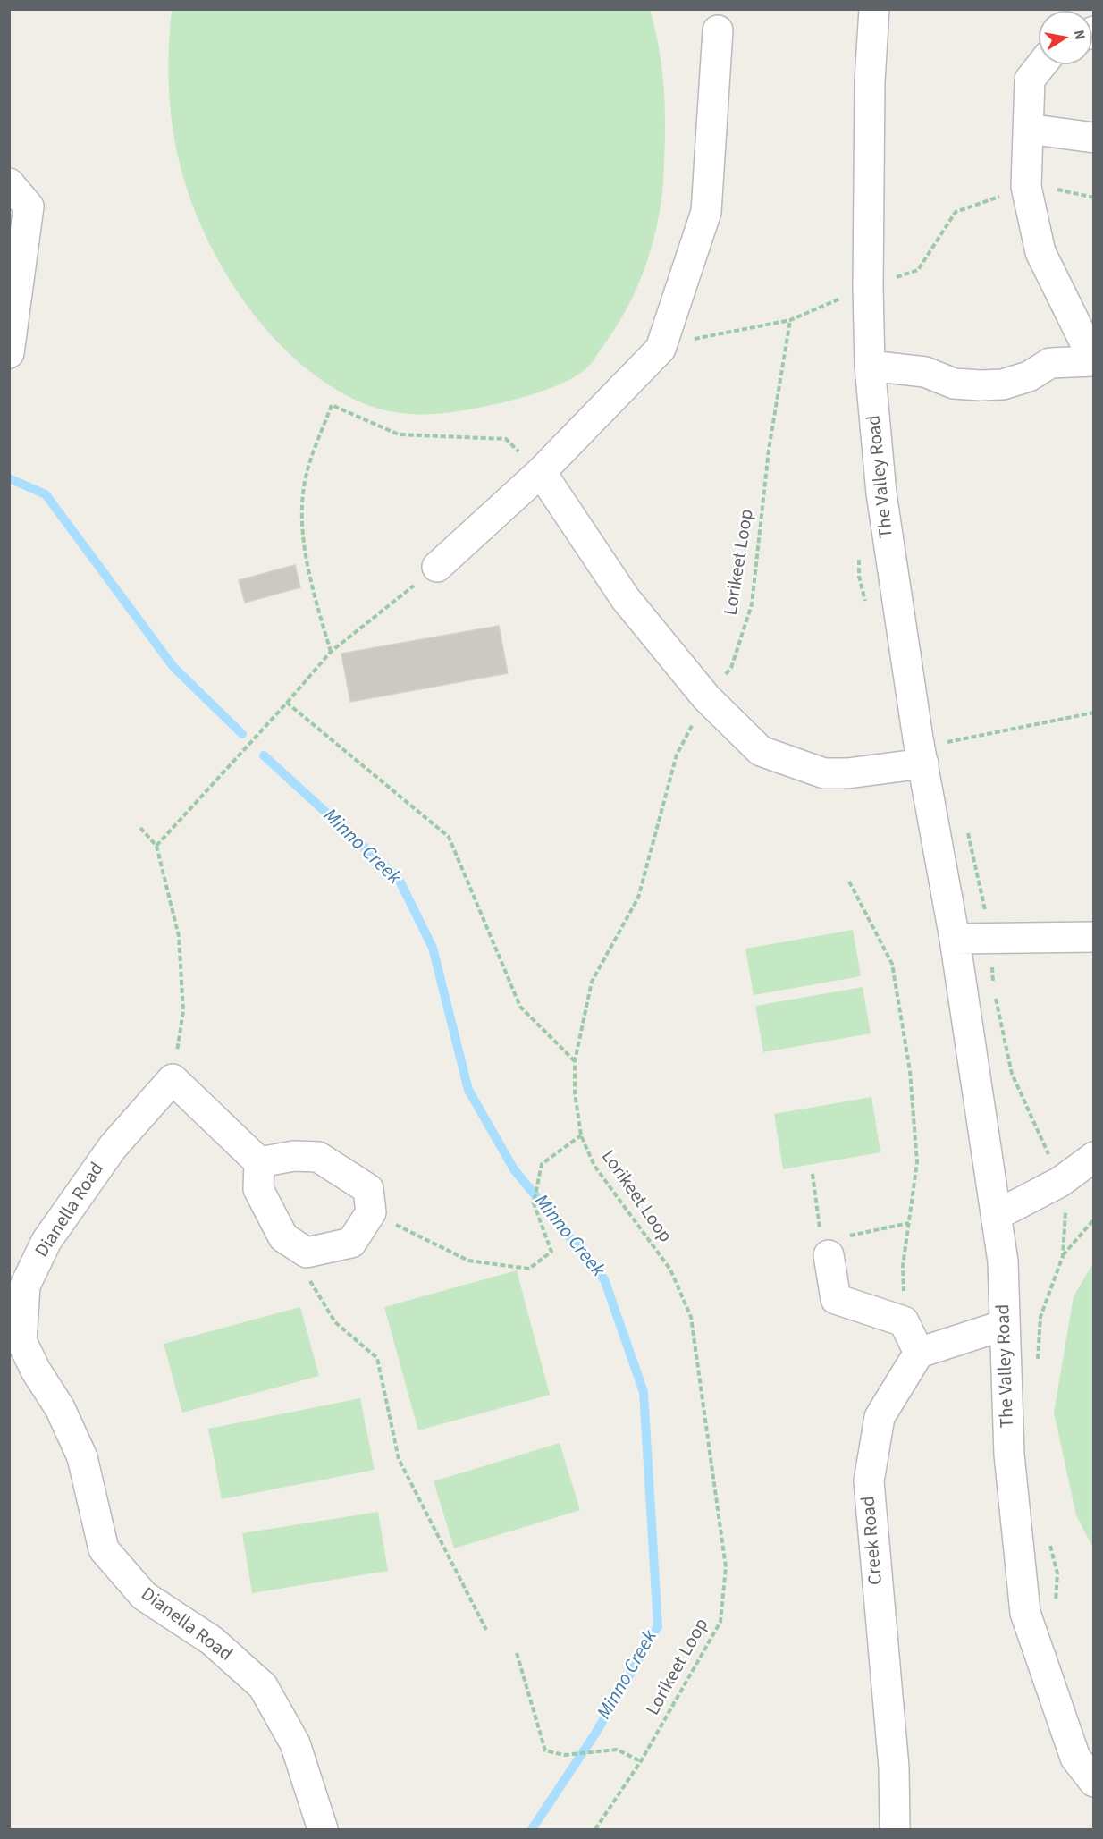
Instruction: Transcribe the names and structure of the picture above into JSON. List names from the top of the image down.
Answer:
{
  "streets": {
    "street": ["The Valley Road", "Dianella Road", "Creek Road"],
    "path": ["Lorikeet Loop"]
  },
  "water": ["Minno Creek"],
  "north": "right"
}
